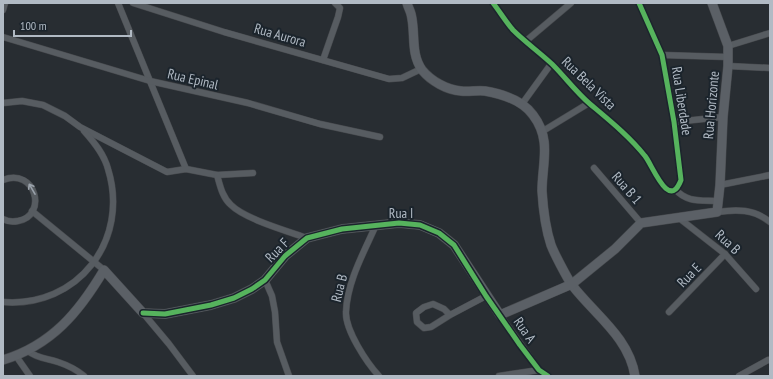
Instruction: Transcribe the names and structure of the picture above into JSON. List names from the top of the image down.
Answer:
{
  "streets": {
    "street": [
      "Rua Aurora",
      "Rua Epinal",
      "Rua Bela Vista",
      "Rua Liberdade",
      "Rua Horizonte",
      "Rua B 1",
      "Rua I",
      "Rua B",
      "Rua F",
      "Rua E",
      "Rua A"
    ]
  },
  "crossings": [
    ["Rua Bela Vista", "Rua Liberdade"],
    ["Rua I", "Rua B"],
    ["Rua I", "Rua F"],
    ["Rua I", "Rua A"],
    ["Rua B", "Rua E"]
  ],
  "scale_bar": "100 m"
}
